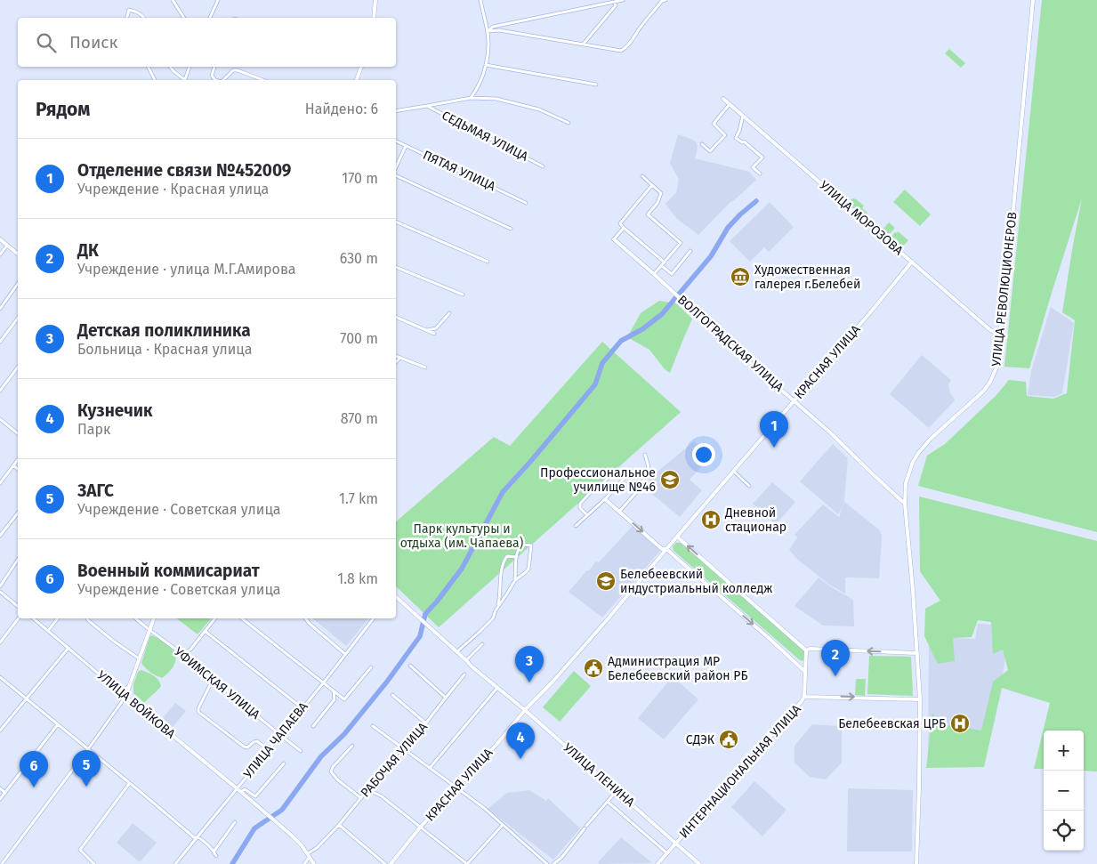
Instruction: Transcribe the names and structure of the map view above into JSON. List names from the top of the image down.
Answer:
{
  "streets": {
    "street": [
      "СЕДЬМАЯ УЛИЦА",
      "ПЯТАЯ УЛИЦА",
      "УЛИЦА МОРОЗОВА",
      "УЛИЦА РЕВОЛЮЦИОНЕРОВ",
      "ВОЛГОГРАДСКАЯ УЛИЦА",
      "КРАСНАЯ УЛИЦА",
      "УФИМСКАЯ УЛИЦА",
      "УЛИЦА ВОЙКОВА",
      "УЛИЦА ЧАПАЕВА",
      "РАБОЧАЯ УЛИЦА",
      "ИНТЕРНАЦИОНАЛЬНАЯ УЛИЦА",
      "УЛИЦА ЛЕНИНА"
    ]
  },
  "crossings": [
    ["УЛИЦА МОРОЗОВА", "УЛИЦА РЕВОЛЮЦИОНЕРОВ"],
    ["УЛИЦА МОРОЗОВА", "КРАСНАЯ УЛИЦА"],
    ["УЛИЦА РЕВОЛЮЦИОНЕРОВ", "ВОЛГОГРАДСКАЯ УЛИЦА"],
    ["ВОЛГОГРАДСКАЯ УЛИЦА", "КРАСНАЯ УЛИЦА"],
    ["КРАСНАЯ УЛИЦА", "УЛИЦА ЛЕНИНА"],
    ["УФИМСКАЯ УЛИЦА", "УЛИЦА ЧАПАЕВА"],
    ["УЛИЦА ВОЙКОВА", "УЛИЦА ЧАПАЕВА"],
    ["УЛИЦА ВОЙКОВА", "РАБОЧАЯ УЛИЦА"],
    ["ИНТЕРНАЦИОНАЛЬНАЯ УЛИЦА", "УЛИЦА ЛЕНИНА"]
  ],
  "parks": ["Парк культуры и отдыха (им. Чапаева)"],
  "places": {
    "museum": ["Художественная галерея г.Белебей"],
    "school or university": ["Профессиональное училище №46", "Белебеевский индустриальный колледж"],
    "hospital": ["Дневной стационар", "Белебеевская ЦРБ"],
    "public building": ["Администрация МР Белебеевский район РБ", "СДЭК"]
  },
  "page": {
    "search": "Поиск",
    "heading": ["Рядом", "Найдено: 6"],
    "list": [
      {
        "mark": "1",
        "name": "Отделение связи №452009",
        "note": "Учреждение · Красная улица",
        "value": "170 m"
      },
      {
        "mark": "2",
        "name": "ДК",
        "note": "Учреждение · улица М.Г.Амирова",
        "value": "630 m"
      },
      {
        "mark": "3",
        "name": "Детская поликлиника",
        "note": "Больница · Красная улица",
        "value": "700 m"
      },
      {
        "mark": "4",
        "name": "Кузнечик",
        "note": "Парк",
        "value": "870 m"
      },
      {
        "mark": "5",
        "name": "ЗАГС",
        "note": "Учреждение · Советская улица",
        "value": "1.7 km"
      },
      {
        "mark": "6",
        "name": "Военный коммисариат",
        "note": "Учреждение · Советская улица",
        "value": "1.8 km"
      }
    ],
    "pins": [
      "1",
      "2",
      "3",
      "4",
      "5",
      "6"
    ],
    "map_buttons": ["+", "−"]
  }
}
